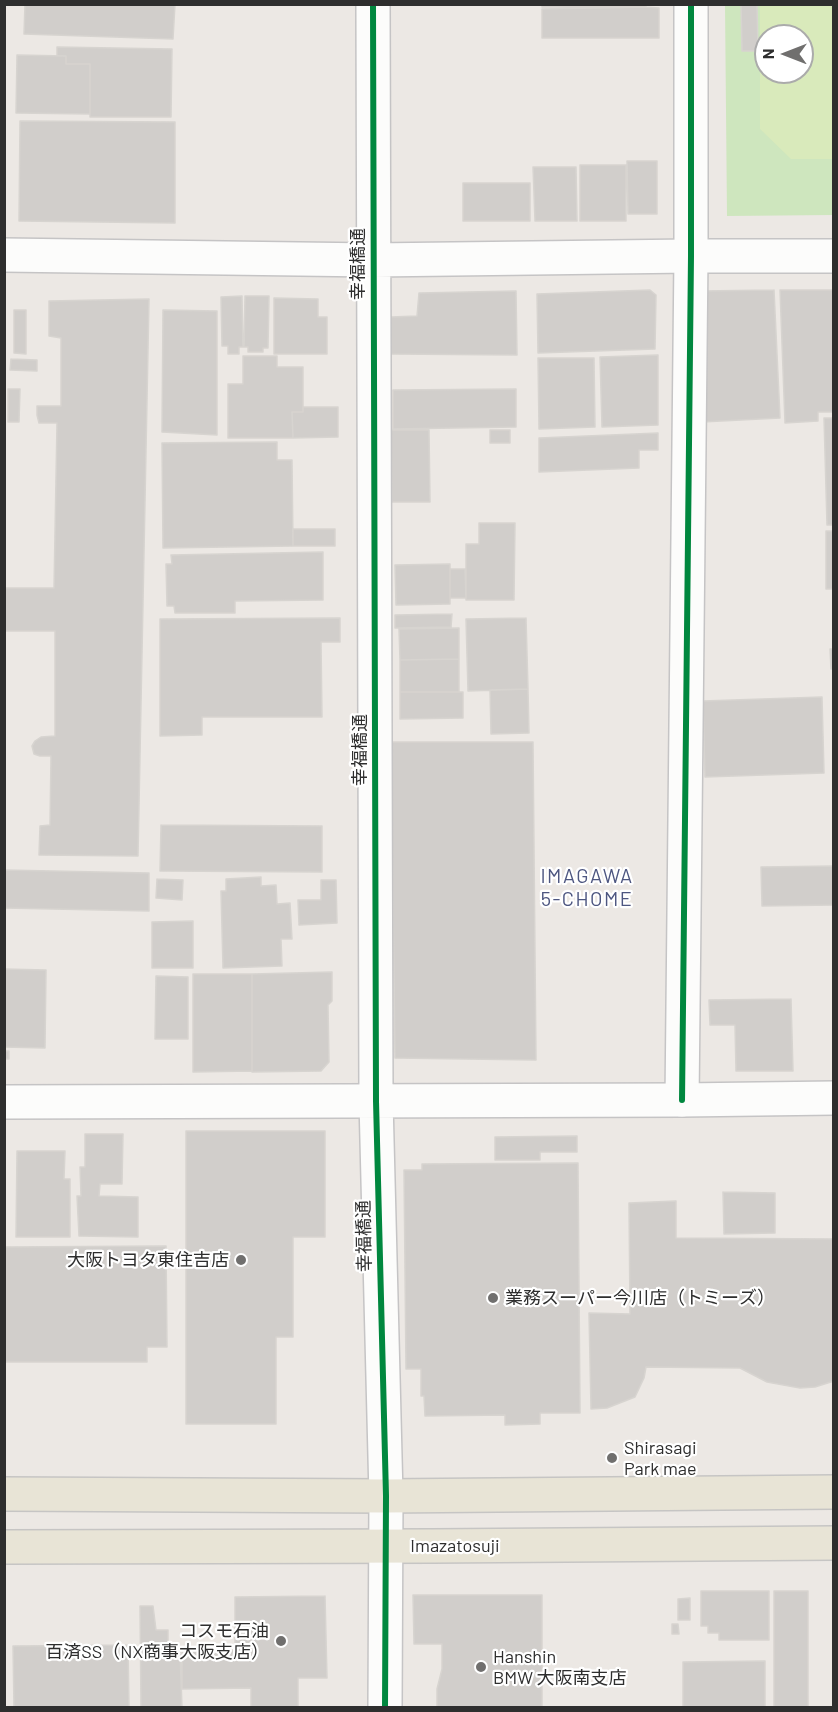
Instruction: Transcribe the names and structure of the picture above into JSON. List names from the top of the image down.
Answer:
{
  "streets": {
    "main road": ["Imazatosuji"],
    "street": ["幸福橋通"]
  },
  "crossings": [
    ["幸福橋通", "Imazatosuji"]
  ],
  "districts": ["IMAGAWA 5-CHOME"],
  "places": [
    "大阪トヨタ東住吉店",
    "業務スーパー今川店（トミーズ）",
    "Shirasagi Park mae",
    "コスモ石油 百済SS（NX商事大阪支店）",
    "Hanshin BMW 大阪南支店"
  ],
  "north": "left"
}
